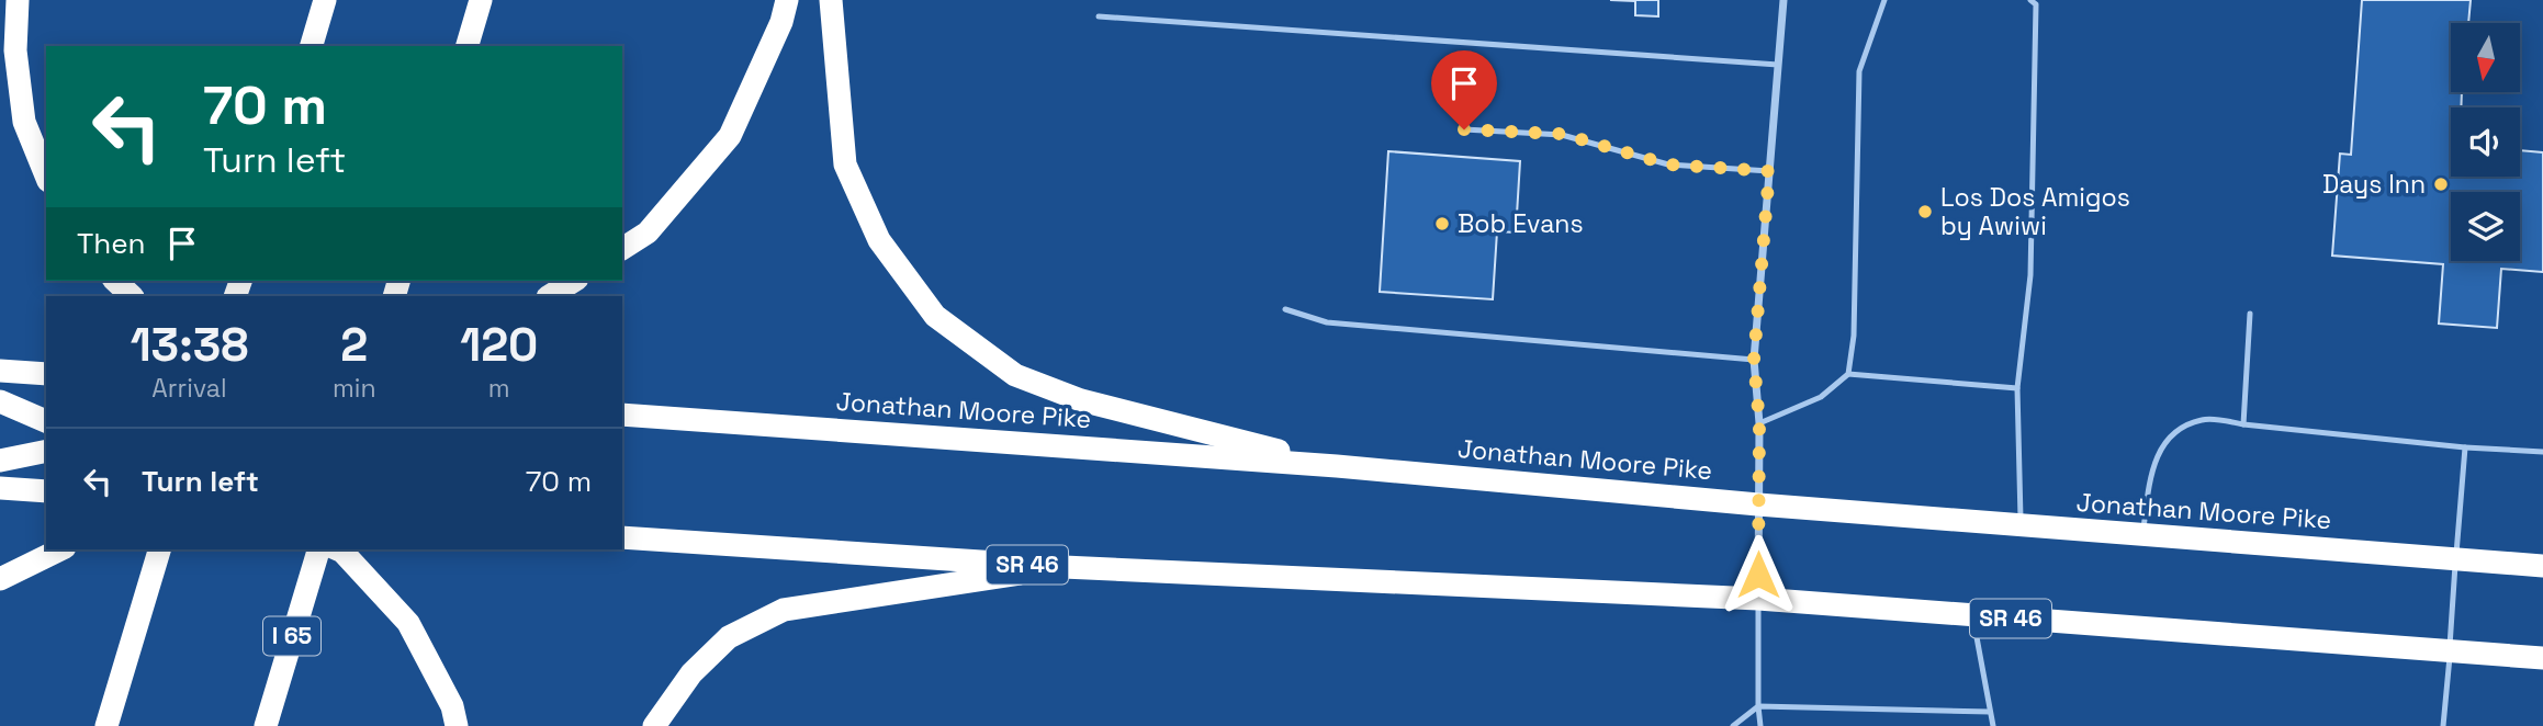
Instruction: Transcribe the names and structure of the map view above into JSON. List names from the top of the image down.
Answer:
{
  "streets": {
    "highway": ["Jonathan Moore Pike", "SR 46", "I 65"]
  },
  "places": ["Days Inn", "Los Dos Amigos by Awiwi", "Bob Evans"],
  "north": "bottom",
  "page": {
    "turn": ["70 m", "Turn left"],
    "then": "Then",
    "eta": [
      "13:38",
      "Arrival",
      "2",
      "min",
      "120",
      "m"
    ],
    "list": [
      {
        "name": "Turn left",
        "value": "70 m"
      }
    ]
  }
}
